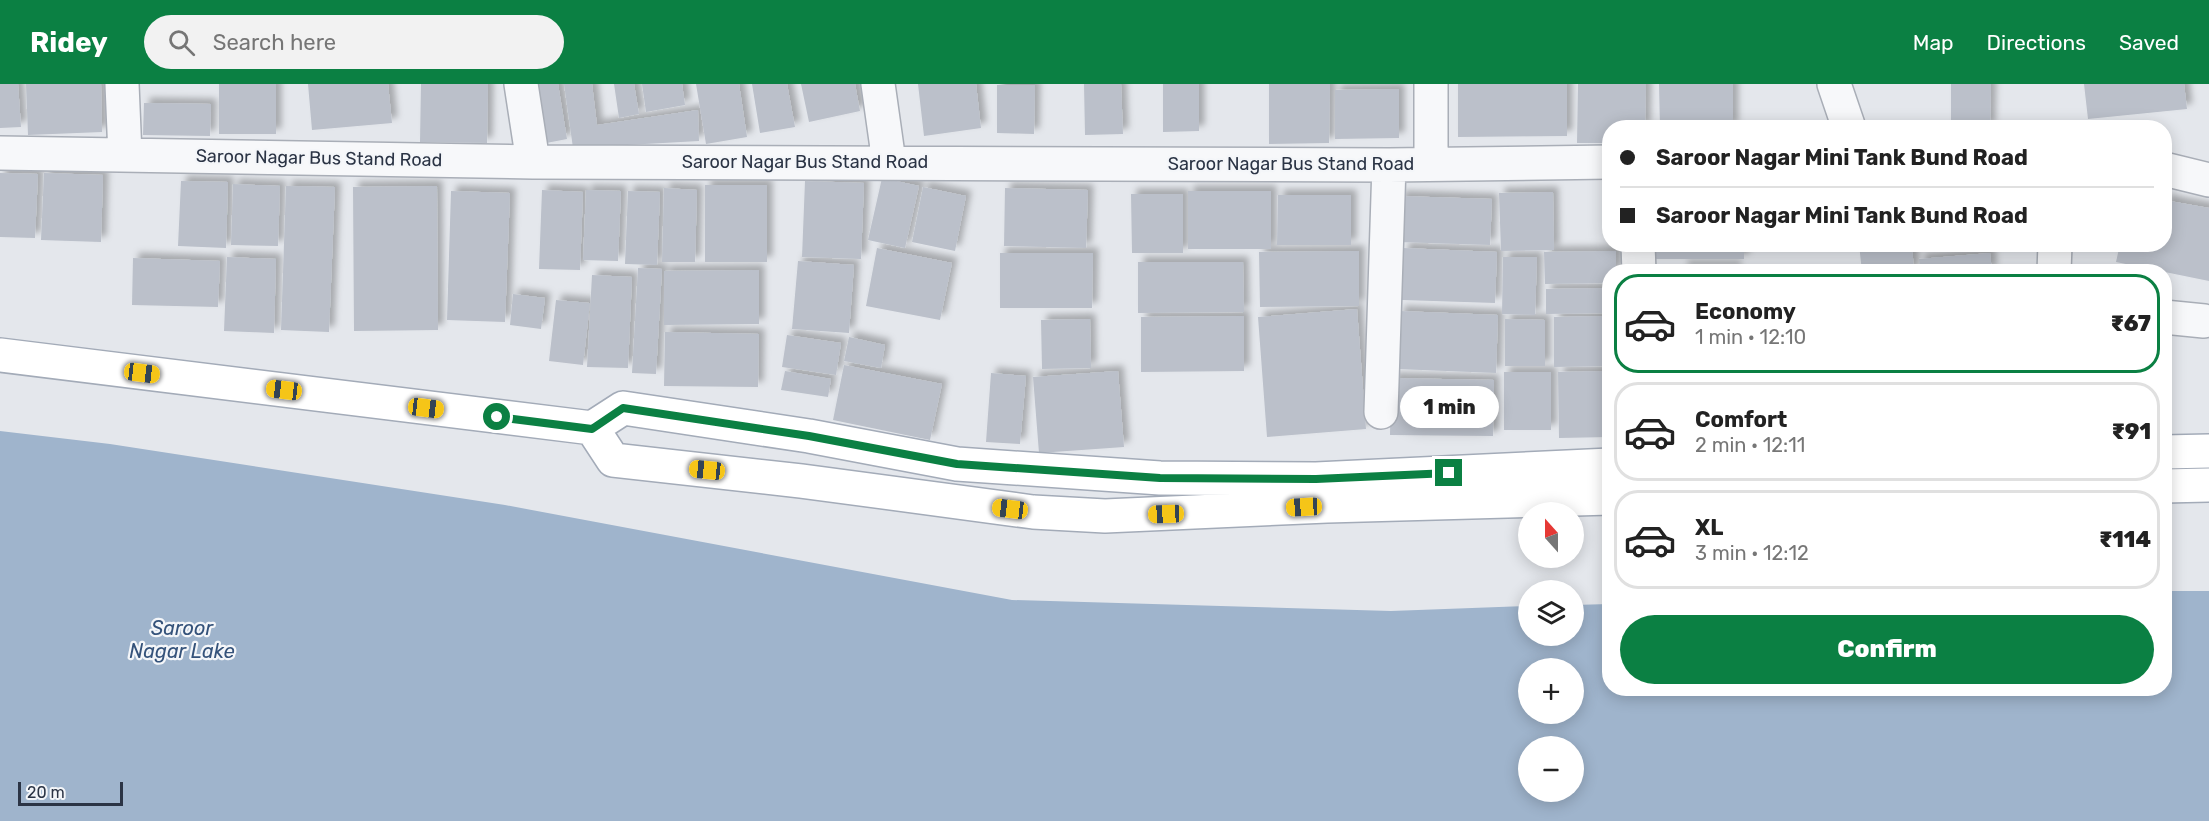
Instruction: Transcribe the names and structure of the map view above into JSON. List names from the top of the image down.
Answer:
{
  "streets": {
    "street": ["Saroor Nagar Bus Stand Road"]
  },
  "water": ["Saroor Nagar Lake"],
  "scale_bar": "20 m",
  "north": "top",
  "page": {
    "header": "Ridey",
    "search": "Search here",
    "nav": ["Map", "Directions", "Saved"],
    "banner": ["Saroor Nagar Mini Tank Bund Road", "Saroor Nagar Mini Tank Bund Road"],
    "list": [
      {
        "name": "Economy",
        "note": "1 min · 12:10",
        "value": "₹67"
      },
      {
        "name": "Comfort",
        "note": "2 min · 12:11",
        "value": "₹91"
      },
      {
        "name": "XL",
        "note": "3 min · 12:12",
        "value": "₹114"
      }
    ],
    "bubble": "1 min",
    "map_buttons": ["+", "−"],
    "buttons": "Confirm",
    "scale": "20 m"
  }
}
